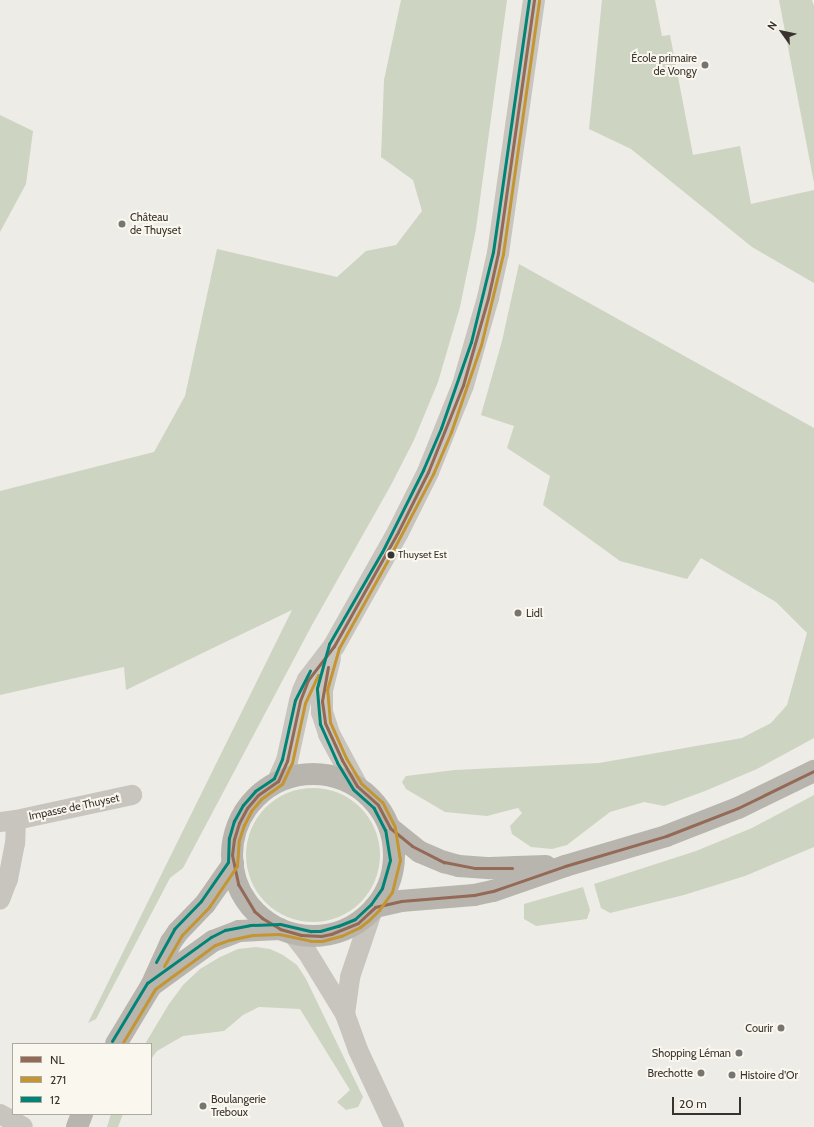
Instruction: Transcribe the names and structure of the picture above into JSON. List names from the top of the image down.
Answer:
{
  "streets": {
    "street": ["Impasse de Thuyset"]
  },
  "places": [
    "École primaire de Vongy",
    "Château de Thuyset",
    "Thuyset Est",
    "Lidl",
    "Courir",
    "Shopping Léman",
    "Brechotte",
    "Histoire d'Or",
    "Boulangerie Treboux"
  ],
  "lines": ["transit line NL", "transit line 12", "transit line 271"],
  "legend": ["NL", "271", "12"],
  "scale_bar": "20 m",
  "north": "top left"
}
